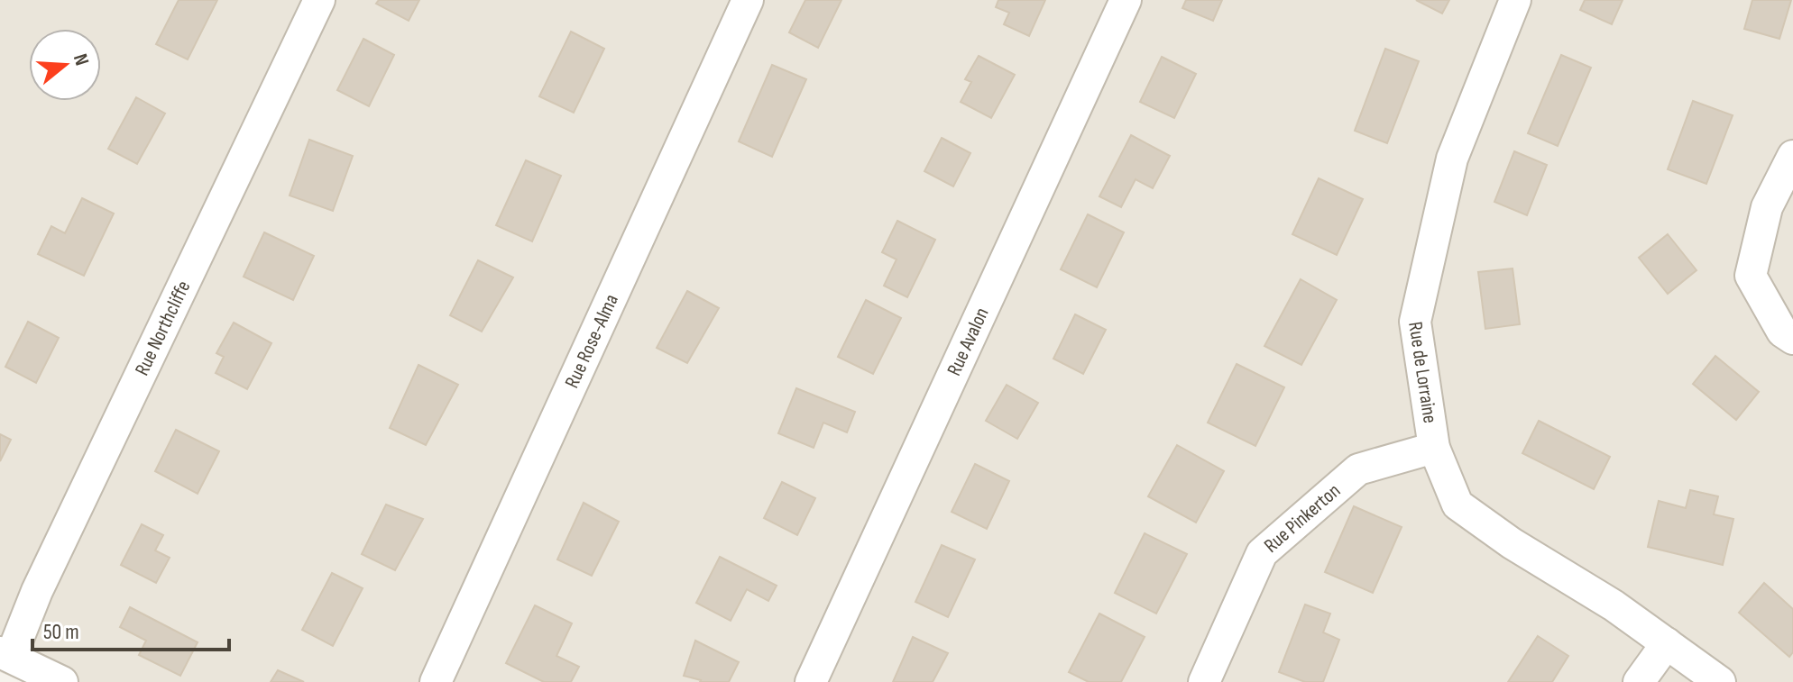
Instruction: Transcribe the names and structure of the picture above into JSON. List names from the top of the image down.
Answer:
{
  "streets": {
    "street": [
      "Rue Northcliffe",
      "Rue Rose-Alma",
      "Rue Avalon",
      "Rue de Lorraine",
      "Rue Pinkerton"
    ]
  },
  "crossings": [
    ["Rue de Lorraine", "Rue Pinkerton"]
  ],
  "scale_bar": "50 m",
  "north": "right"
}
